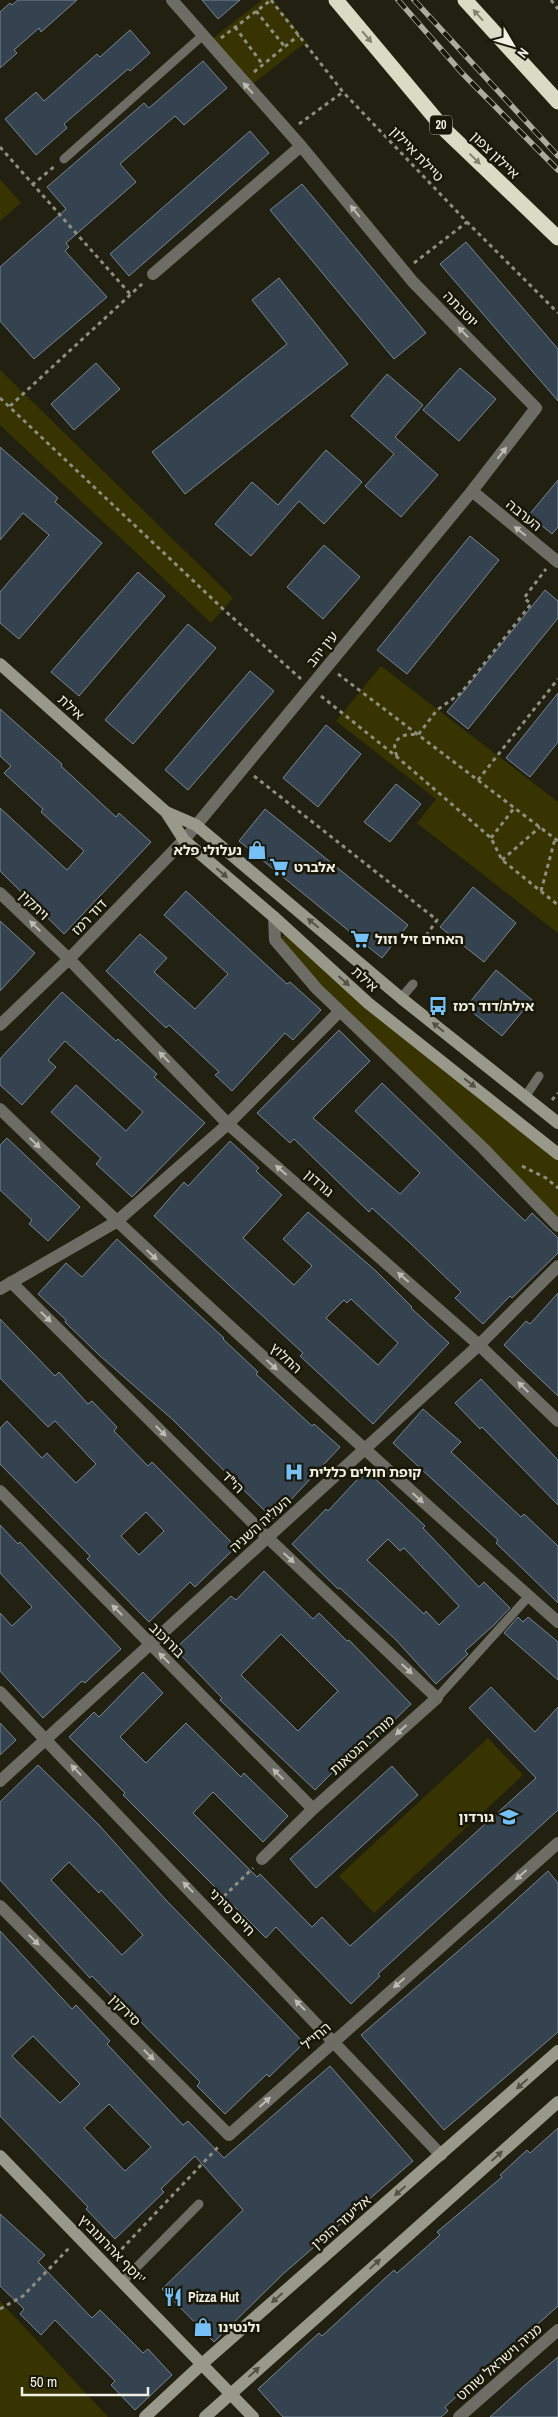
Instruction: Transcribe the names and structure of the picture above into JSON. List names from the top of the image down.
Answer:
{
  "streets": {
    "highway": ["20", "איילון צפון"],
    "street": [
      "יוטבתה",
      "הערבה",
      "עין יהב",
      "אילת",
      "ויתקין",
      "דוד רמז",
      "גורדון",
      "החלוץ",
      "הי\"ד",
      "העליה השניה",
      "בורוכוב",
      "מורדי הגטאות",
      "חיים סירני",
      "סירקין",
      "החי\"ל",
      "אליעזר הופין",
      "יוסף אהרונוביץ'",
      "מניה וישראל שוחט"
    ],
    "path": ["טיילת איילון"]
  },
  "crossings": [
    ["יוטבתה", "הערבה"],
    ["יוטבתה", "עין יהב"],
    ["הערבה", "עין יהב"],
    ["עין יהב", "אילת"],
    ["עין יהב", "דוד רמז"],
    ["אילת", "דוד רמז"],
    ["ויתקין", "דוד רמז"],
    ["ויתקין", "גורדון"],
    ["דוד רמז", "גורדון"],
    ["גורדון", "העליה השניה"],
    ["החלוץ", "העליה השניה"],
    ["החלוץ", "מורדי הגטאות"],
    ["הי\"ד", "העליה השניה"],
    ["הי\"ד", "מורדי הגטאות"],
    ["העליה השניה", "בורוכוב"],
    ["העליה השניה", "חיים סירני"],
    ["בורוכוב", "מורדי הגטאות"],
    ["חיים סירני", "החי\"ל"],
    ["חיים סירני", "אליעזר הופין"],
    ["סירקין", "החי\"ל"],
    ["אליעזר הופין", "יוסף אהרונוביץ'"]
  ],
  "one_way": [
    "יוטבתה",
    "הערבה",
    "ויתקין",
    "גורדון",
    "החלוץ",
    "הי\"ד",
    "בורוכוב",
    "מורדי הגטאות",
    "חיים סירני",
    "סירקין"
  ],
  "places": {
    "shop": ["נעלולי פלא", "ולנטינו"],
    "supermarket": ["אלברט", "האחים זיל וזול"],
    "bus stop": ["אילת/דוד רמז"],
    "hospital": ["קופת חולים כללית"],
    "school or university": ["גורדון"],
    "restaurant": ["Pizza Hut"]
  },
  "scale_bar": "50 m",
  "north": "bottom right"
}
